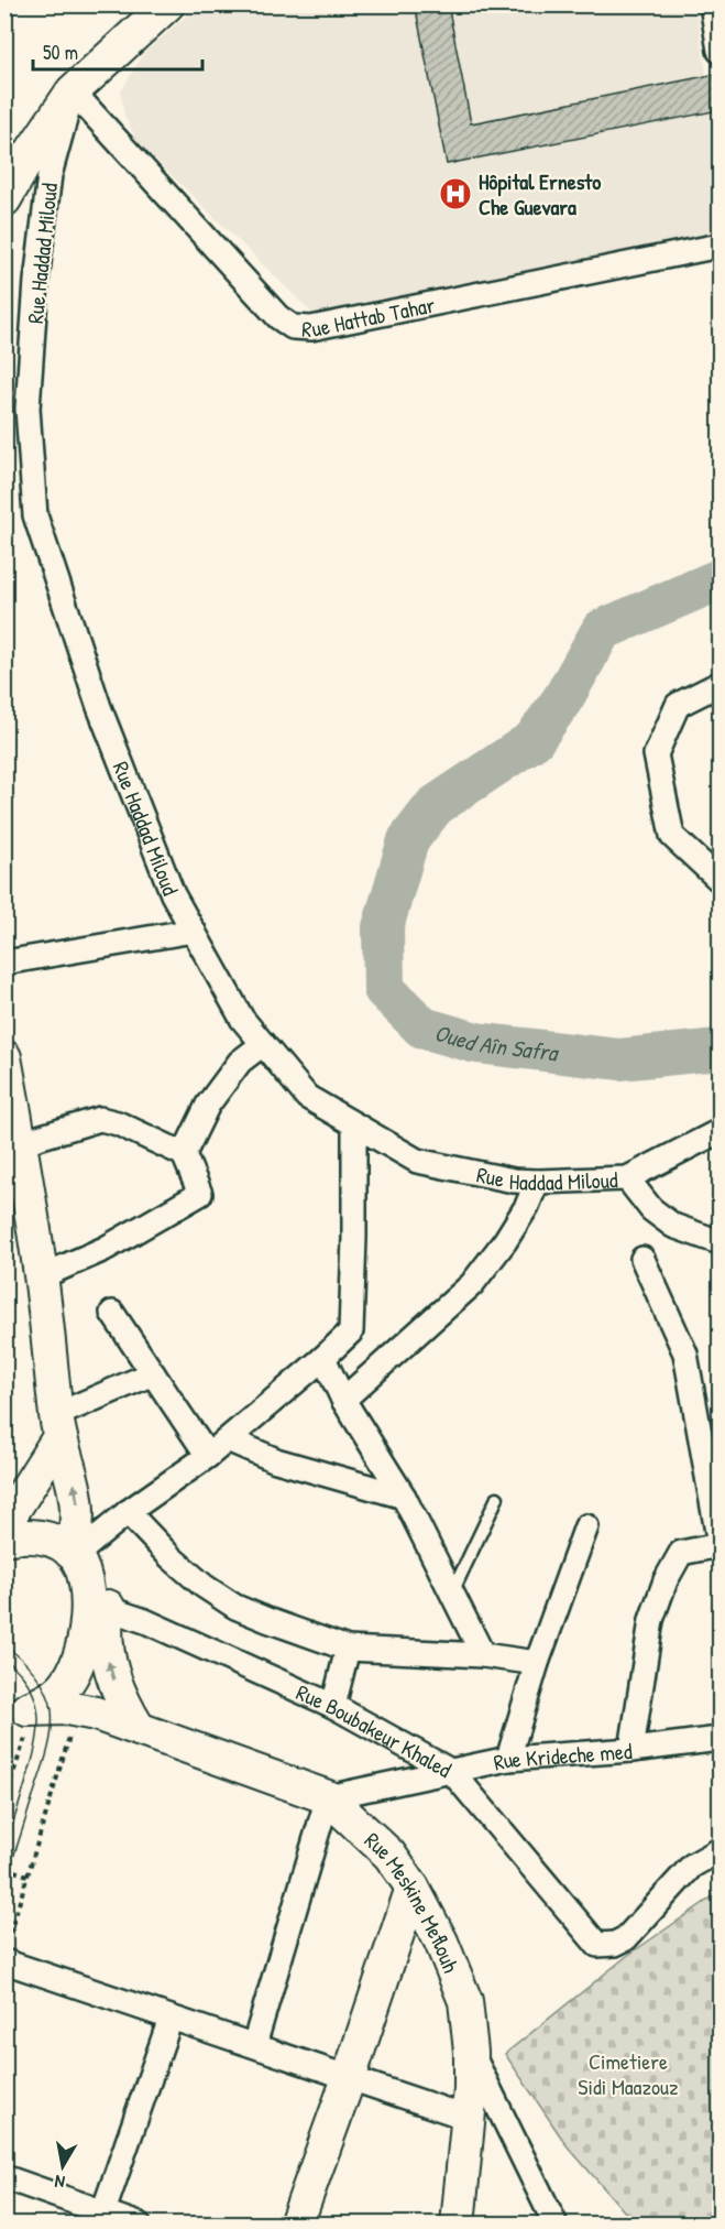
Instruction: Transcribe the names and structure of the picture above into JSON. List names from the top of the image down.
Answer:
{
  "streets": {
    "main road": ["Rue Meskine Meflouh"],
    "street": [
      "Rue Haddad Miloud",
      "Rue Hattab Tahar",
      "Rue Boubakeur Khaled",
      "Rue Krideche med"
    ]
  },
  "crossings": [
    ["Rue Haddad Miloud", "Rue Hattab Tahar"],
    ["Rue Boubakeur Khaled", "Rue Krideche med"],
    ["Rue Krideche med", "Rue Meskine Meflouh"]
  ],
  "water": ["Oued Aîn Safra"],
  "parks": ["Cimetiere Sidi Maazouz"],
  "places": {
    "hospital": ["Hôpital Ernesto Che Guevara"]
  },
  "scale_bar": "50 m",
  "north": "bottom"
}
